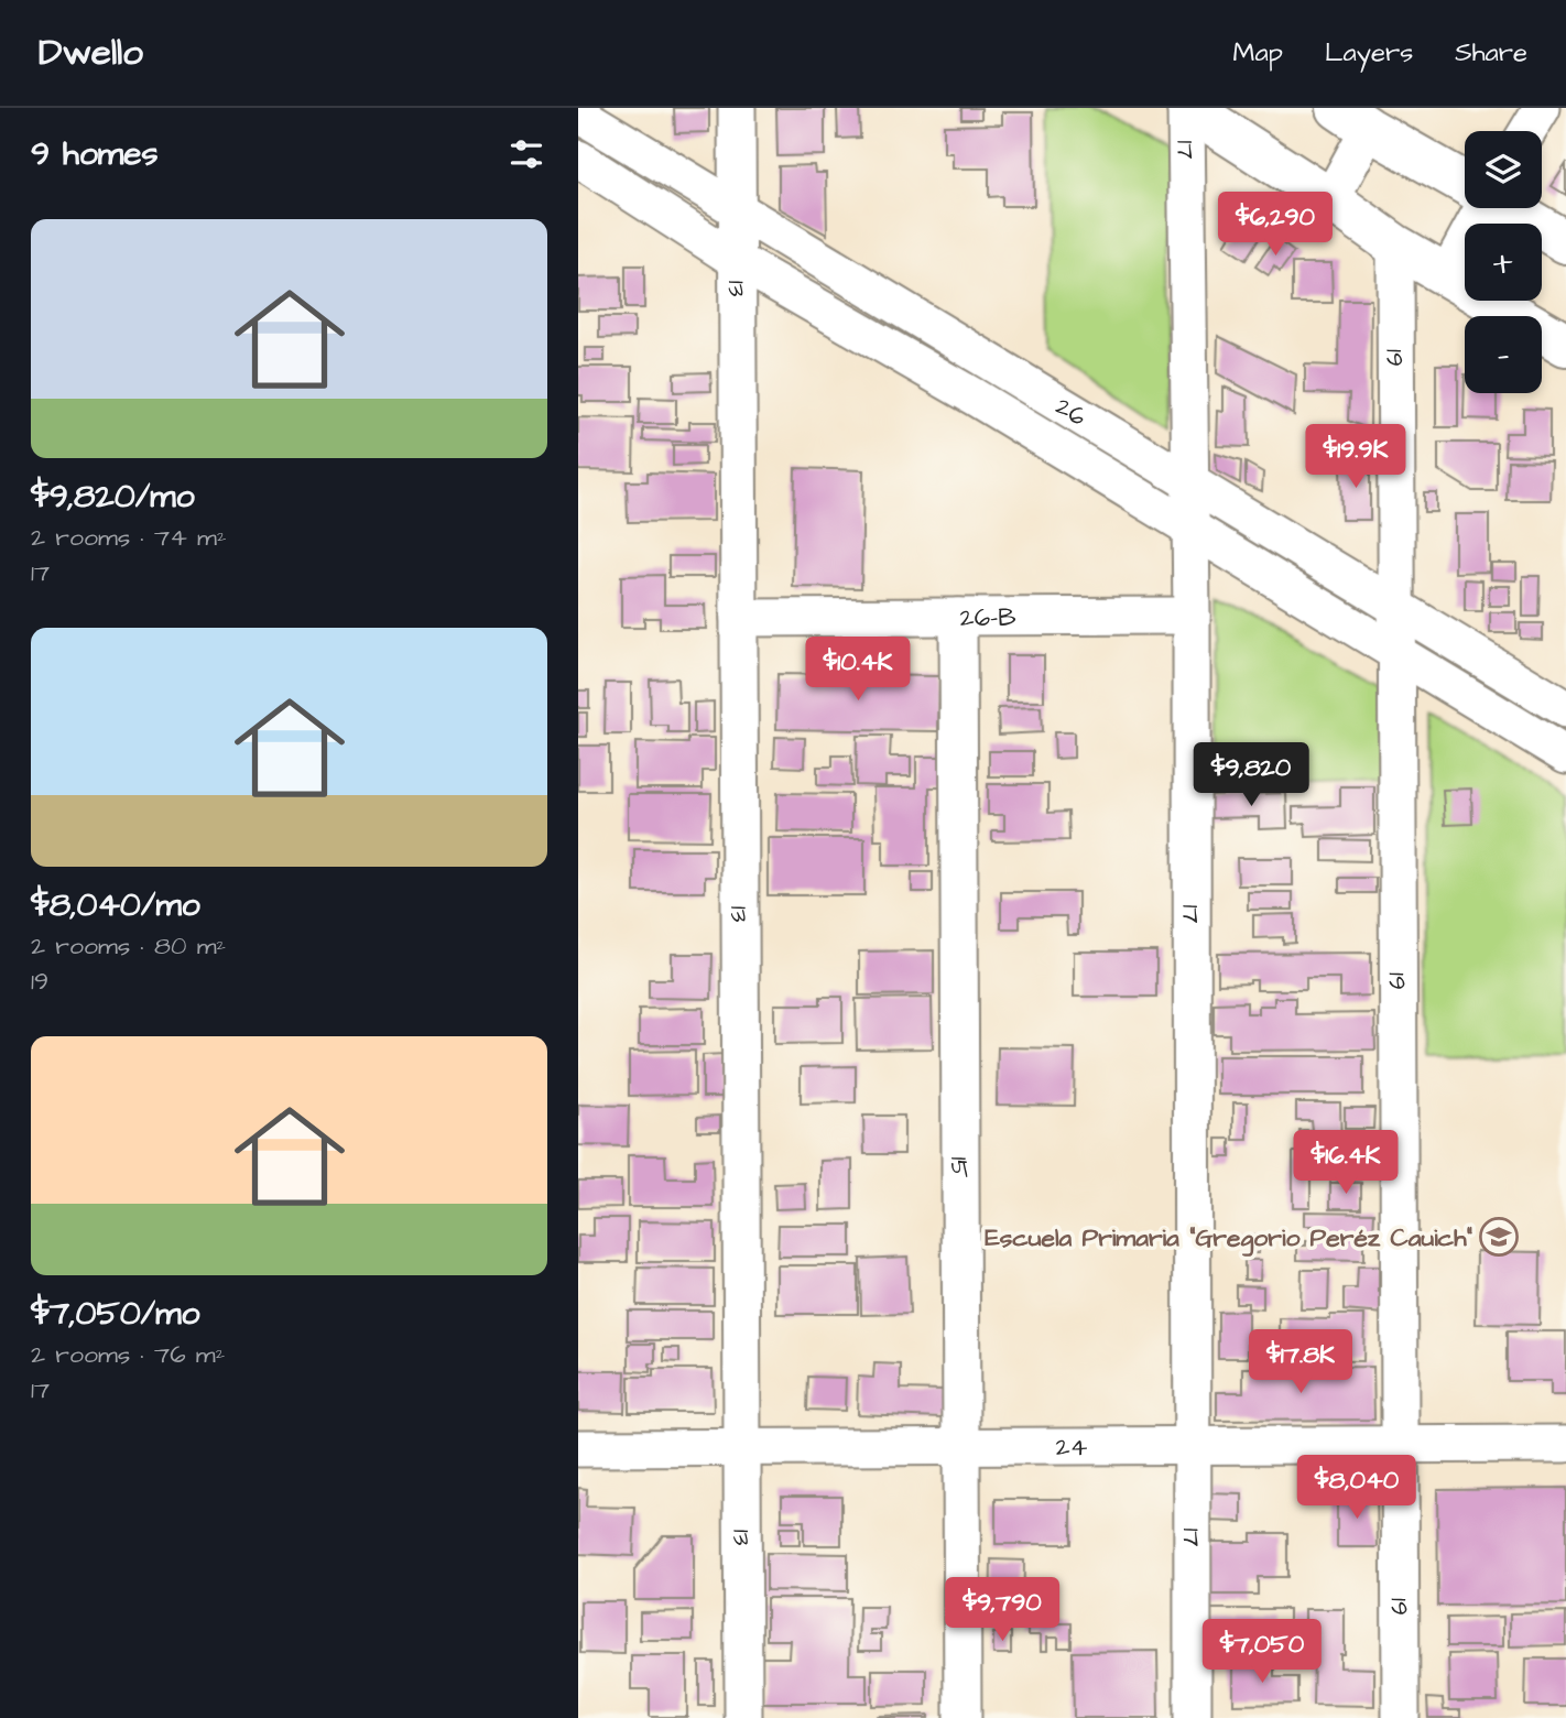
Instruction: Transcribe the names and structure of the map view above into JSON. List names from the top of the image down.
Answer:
{
  "streets": {
    "street": [
      "17",
      "13",
      "19",
      "26",
      "26-B",
      "15",
      "24"
    ]
  },
  "crossings": [
    ["17", "26"],
    ["17", "26-B"],
    ["17", "24"],
    ["13", "26"],
    ["13", "26-B"],
    ["13", "24"],
    ["19", "26"],
    ["19", "24"],
    ["26-B", "15"],
    ["15", "24"]
  ],
  "places": {
    "school or university": ["Escuela Primaria \"Gregorio Peréz Cauich\""]
  },
  "page": {
    "header": "Dwello",
    "nav": ["Map", "Layers", "Share"],
    "heading": "9 homes",
    "map_buttons": ["+", "−"],
    "price": [
      "$6,290",
      "$19.9K",
      "$10.4K",
      "$9,820",
      "$16.4K",
      "$17.8K",
      "$8,040",
      "$9,790",
      "$7,050"
    ],
    "list": [
      {
        "name": "$9,820/mo",
        "note": "2 rooms · 74 m² · 17"
      },
      {
        "name": "$8,040/mo",
        "note": "2 rooms · 80 m² · 19"
      },
      {
        "name": "$7,050/mo",
        "note": "2 rooms · 76 m² · 17"
      }
    ]
  }
}
